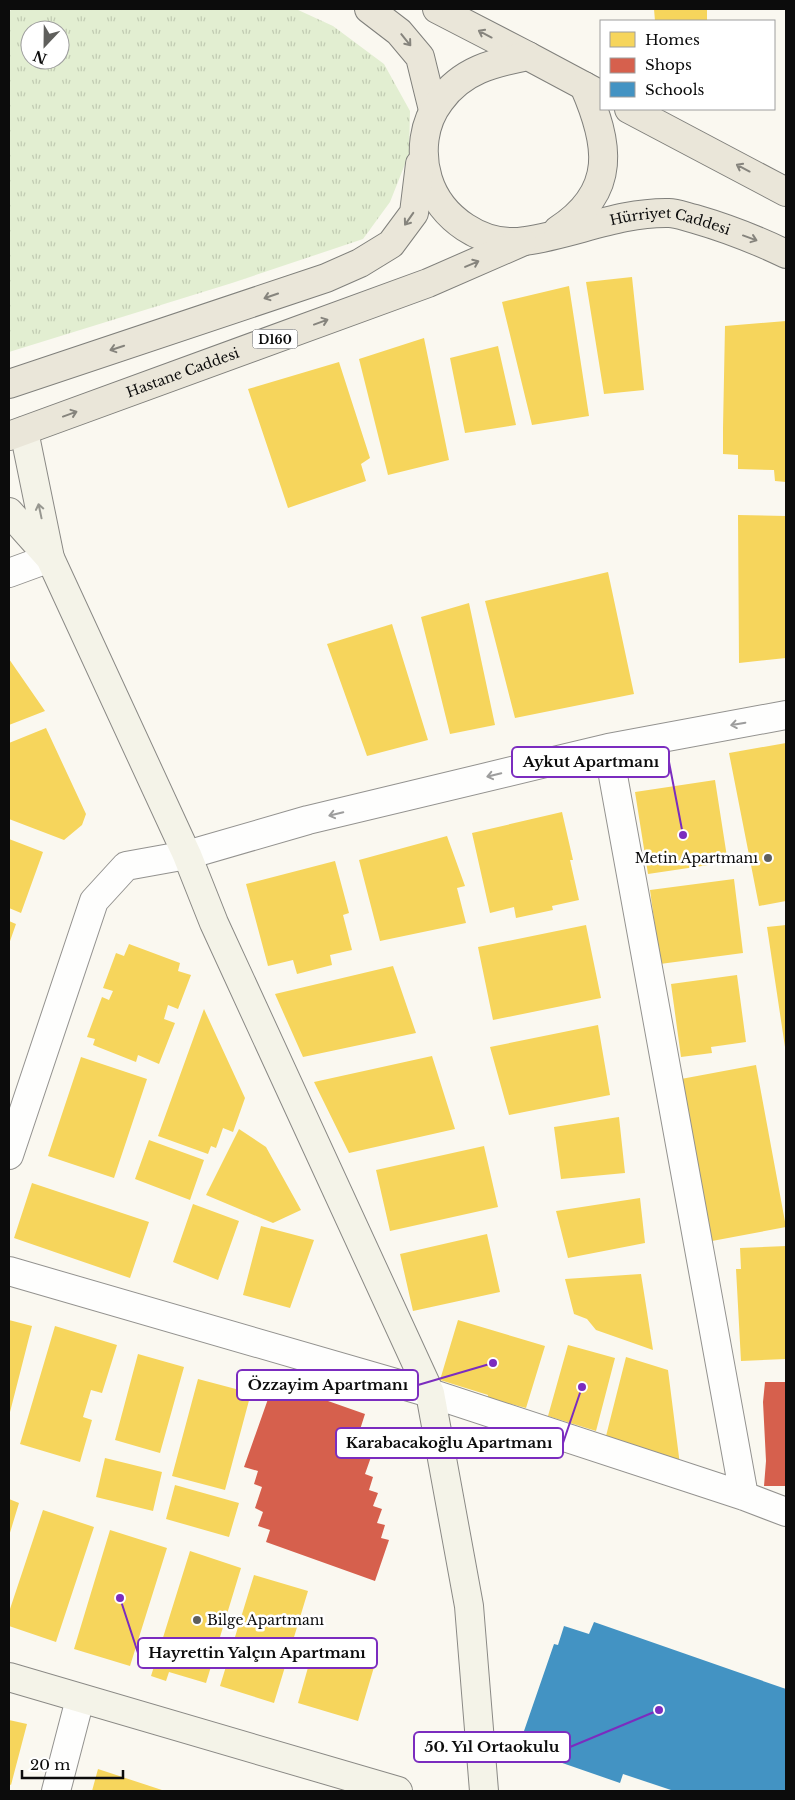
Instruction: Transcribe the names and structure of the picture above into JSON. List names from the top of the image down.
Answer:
{
  "streets": {
    "main road": ["Hürriyet Caddesi", "D160", "Hastane Caddesi"]
  },
  "crossings": [
    ["Hürriyet Caddesi", "D160"],
    ["Hürriyet Caddesi", "Hastane Caddesi"]
  ],
  "places": [
    "Aykut Apartmanı",
    "Metin Apartmanı",
    "Özzayim Apartmanı",
    "Karabacakoğlu Apartmanı",
    "Hayrettin Yalçın Apartmanı",
    "Bilge Apartmanı",
    "50. Yıl Ortaokulu"
  ],
  "legend": ["Homes", "Shops", "Schools"],
  "scale_bar": "20 m",
  "north": "bottom"
}
